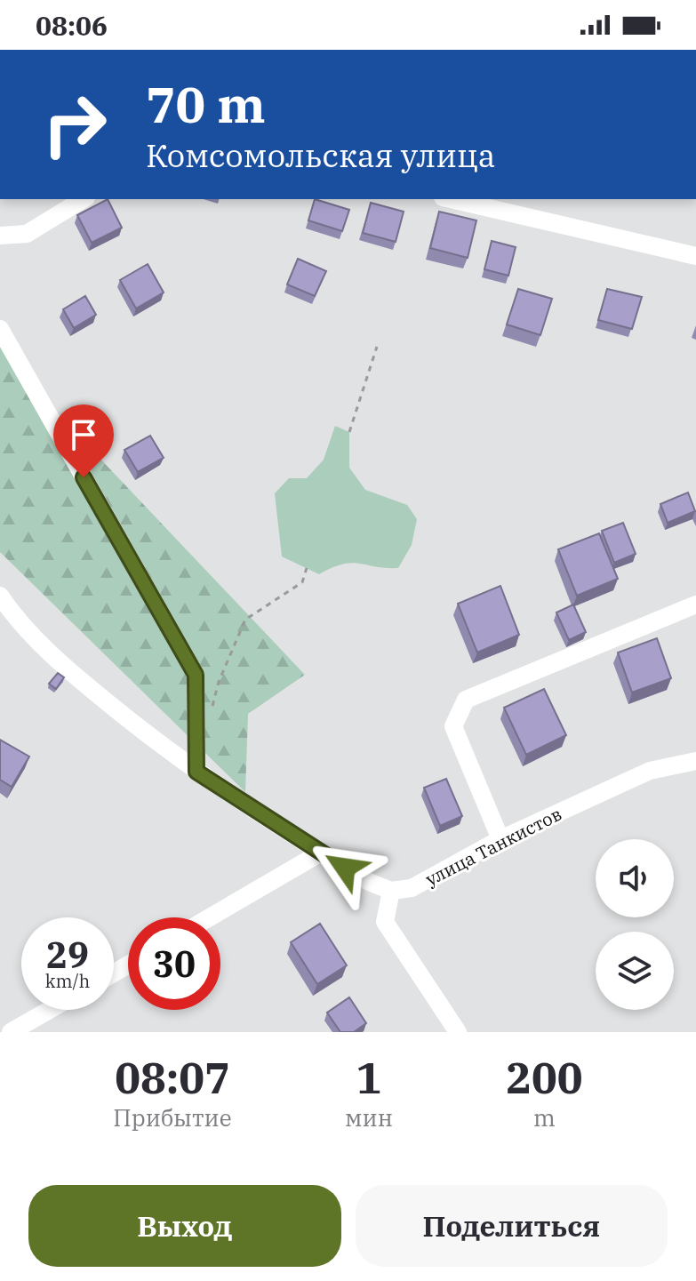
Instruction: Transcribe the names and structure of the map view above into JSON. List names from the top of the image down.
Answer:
{
  "streets": {
    "street": ["улица Танкистов"]
  },
  "page": {
    "status": "08:06",
    "turn": ["70 m", "Комсомольская улица"],
    "speed": "29 km/h",
    "limit": "30",
    "eta": [
      "08:07",
      "Прибытие",
      "1",
      "мин",
      "200",
      "m"
    ],
    "buttons": ["Выход", "Поделиться"]
  }
}
